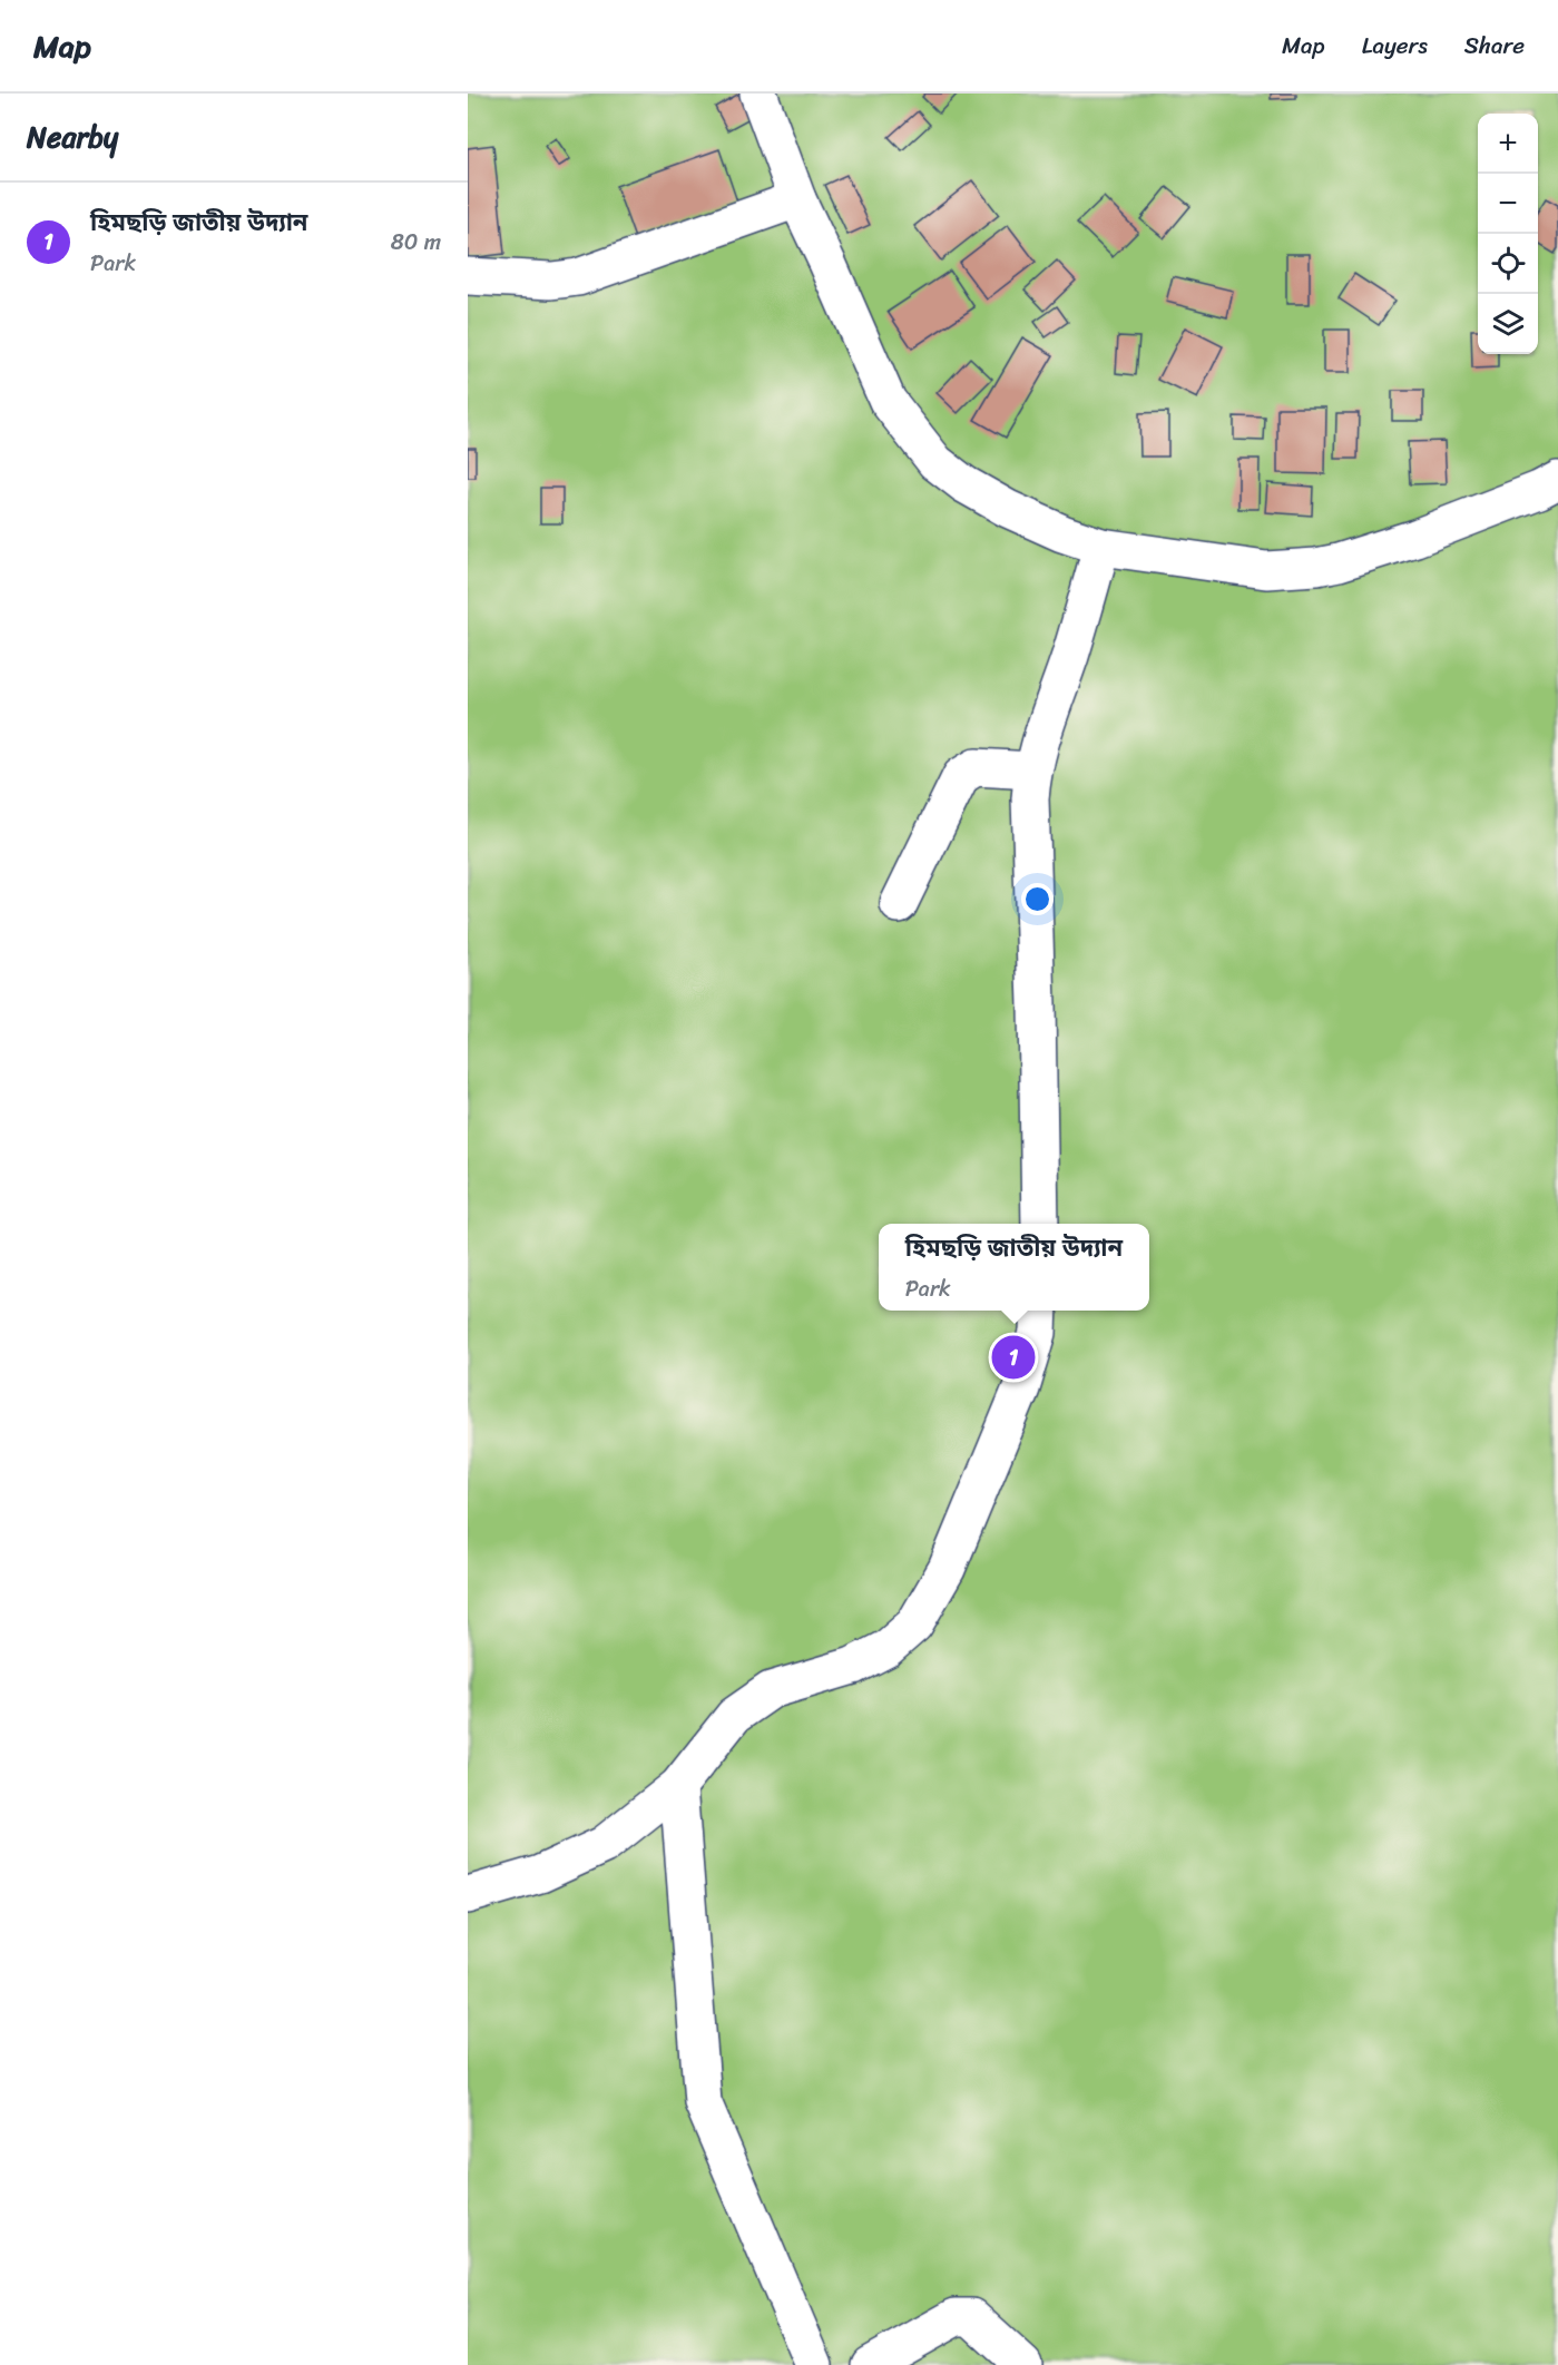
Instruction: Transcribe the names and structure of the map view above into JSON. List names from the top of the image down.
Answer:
{
  "page": {
    "header": "Map",
    "nav": ["Map", "Layers", "Share"],
    "heading": "Nearby",
    "map_buttons": ["+", "−"],
    "list": [
      {
        "mark": "1",
        "name": "হিমছড়ি জাতীয় উদ্যান",
        "note": "Park",
        "value": "80 m"
      }
    ],
    "popup": ["হিমছড়ি জাতীয় উদ্যান", "Park"],
    "pins": "1"
  }
}
